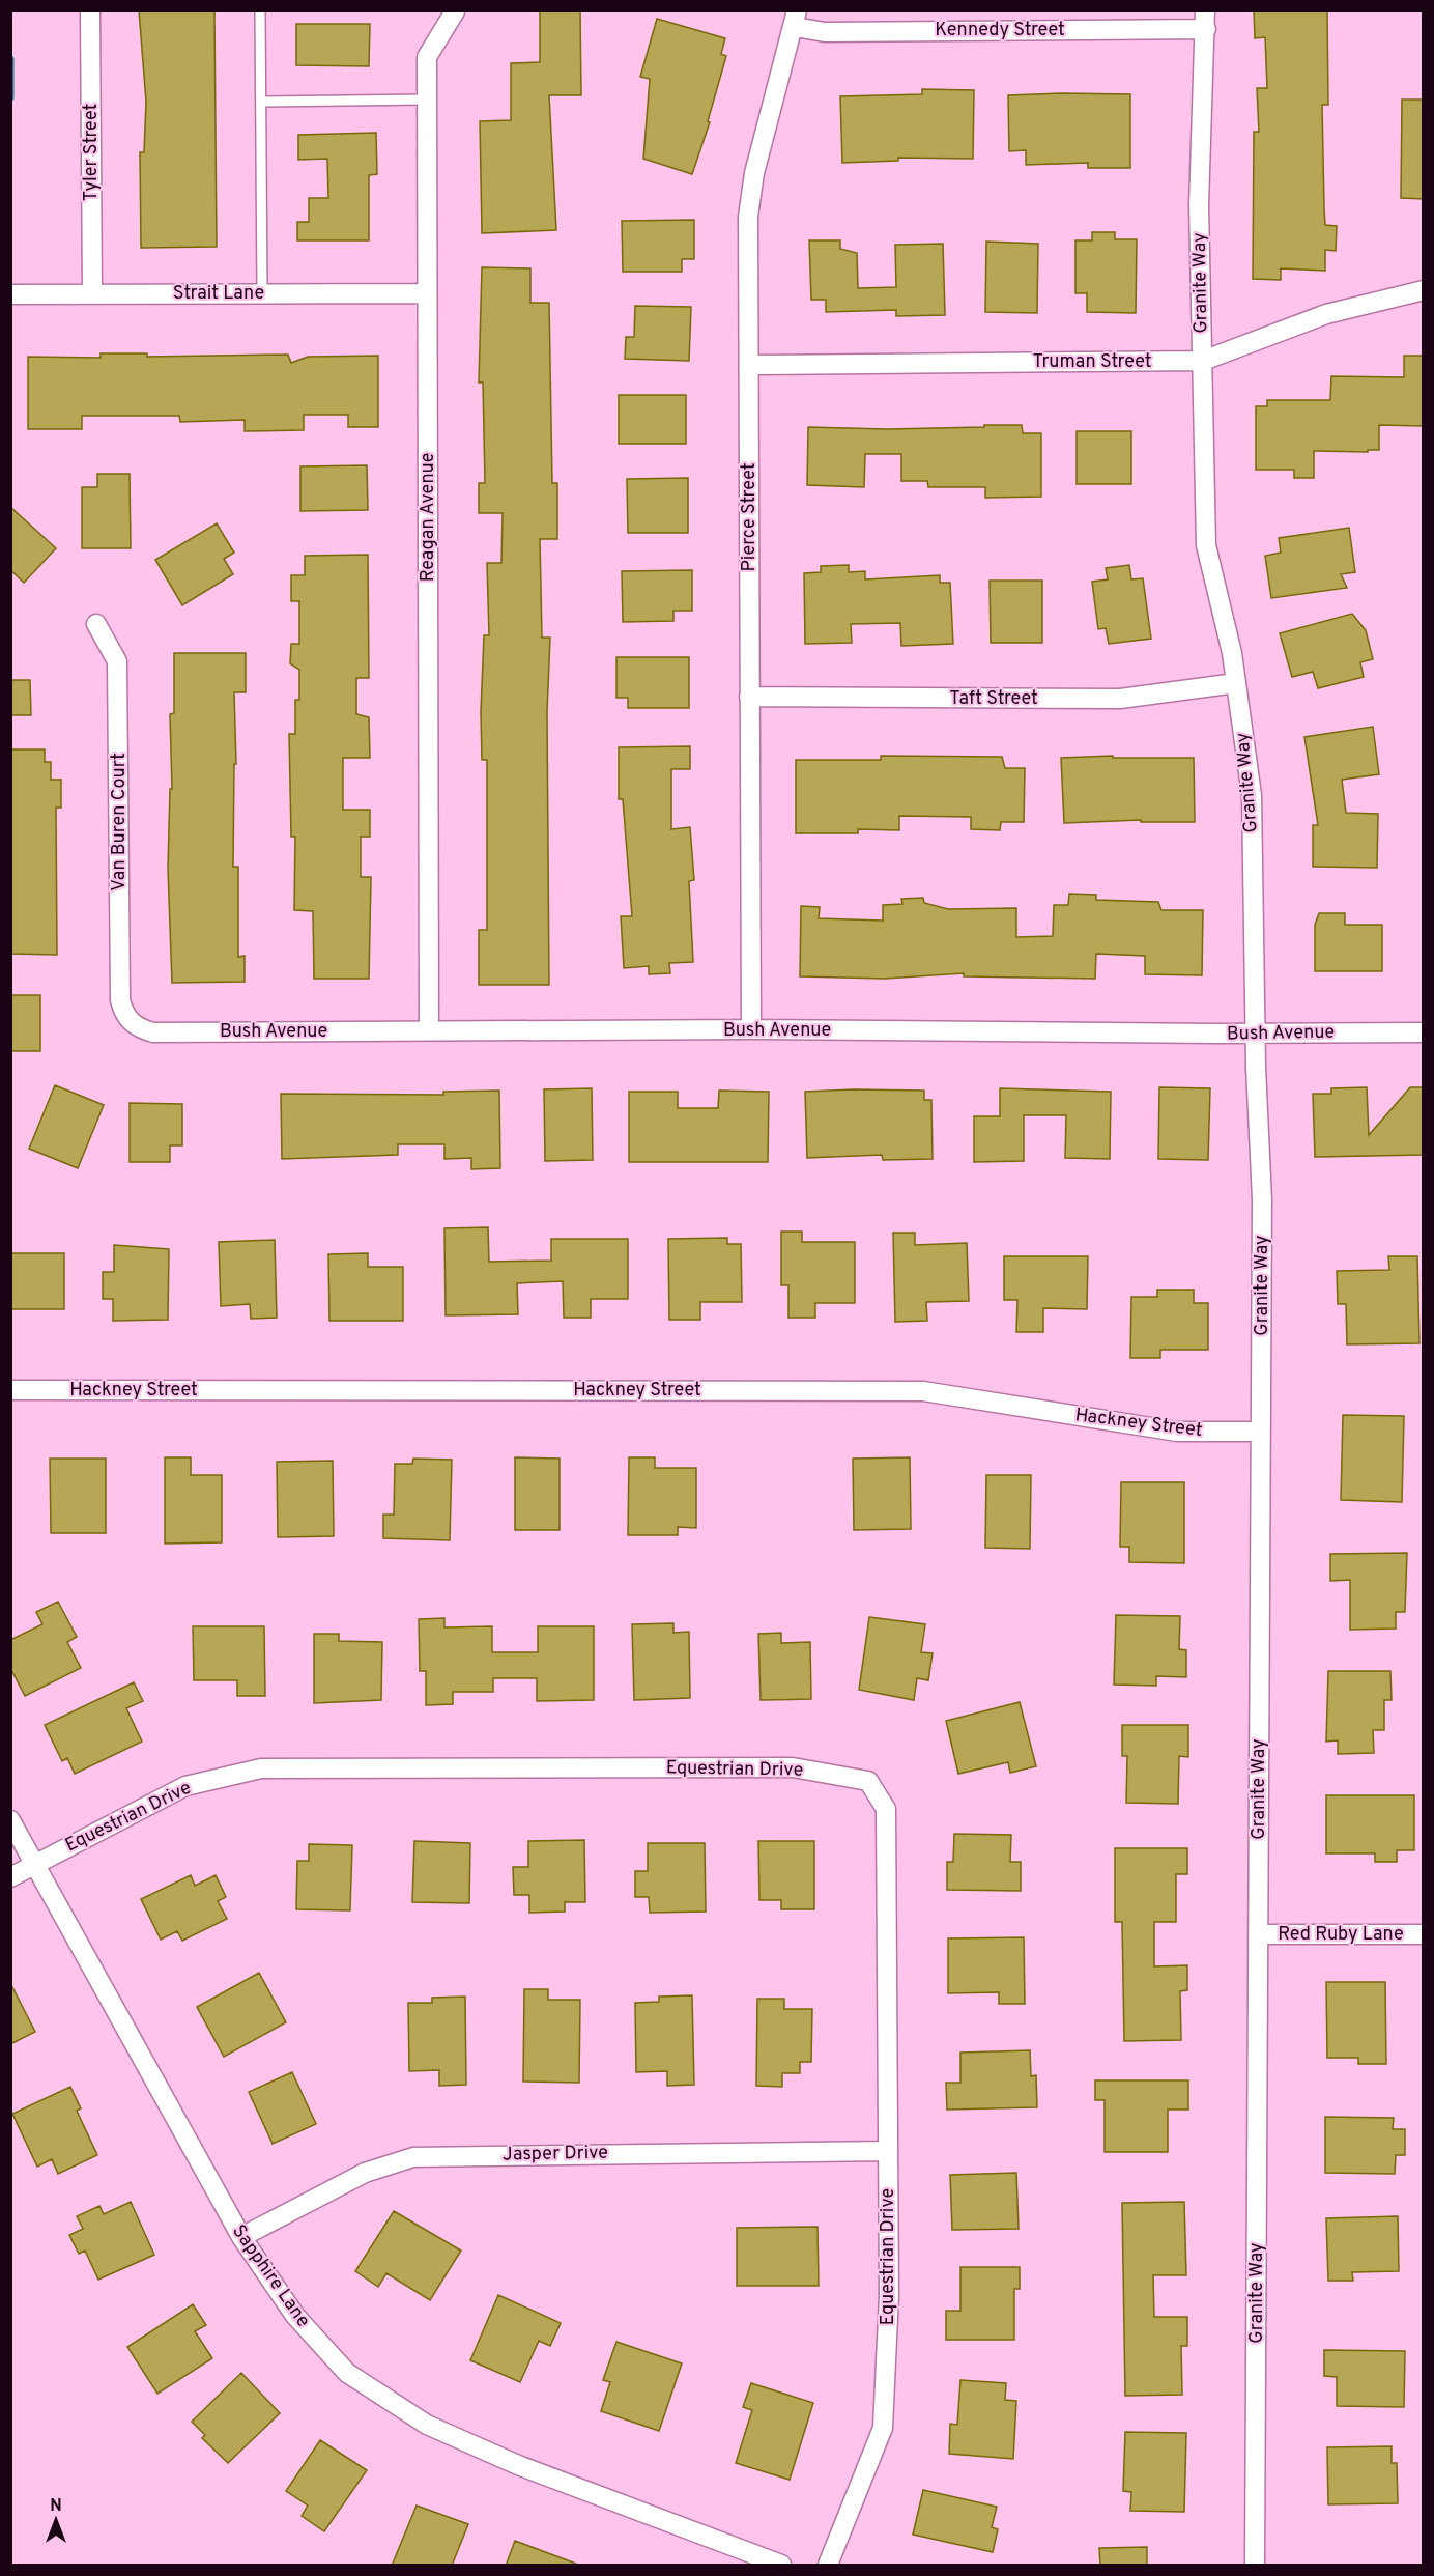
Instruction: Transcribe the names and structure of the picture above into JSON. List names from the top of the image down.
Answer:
{
  "streets": {
    "street": [
      "Kennedy Street",
      "Tyler Street",
      "Granite Way",
      "Strait Lane",
      "Truman Street",
      "Reagan Avenue",
      "Pierce Street",
      "Taft Street",
      "Van Buren Court",
      "Bush Avenue",
      "Hackney Street",
      "Equestrian Drive",
      "Red Ruby Lane",
      "Jasper Drive",
      "Sapphire Lane"
    ]
  },
  "crossings": [
    ["Kennedy Street", "Granite Way"],
    ["Kennedy Street", "Pierce Street"],
    ["Tyler Street", "Strait Lane"],
    ["Granite Way", "Truman Street"],
    ["Granite Way", "Taft Street"],
    ["Granite Way", "Bush Avenue"],
    ["Granite Way", "Hackney Street"],
    ["Granite Way", "Red Ruby Lane"],
    ["Strait Lane", "Reagan Avenue"],
    ["Truman Street", "Pierce Street"],
    ["Reagan Avenue", "Bush Avenue"],
    ["Pierce Street", "Taft Street"],
    ["Pierce Street", "Bush Avenue"],
    ["Van Buren Court", "Bush Avenue"],
    ["Equestrian Drive", "Jasper Drive"],
    ["Equestrian Drive", "Sapphire Lane"],
    ["Jasper Drive", "Sapphire Lane"]
  ],
  "north": "top"
}
